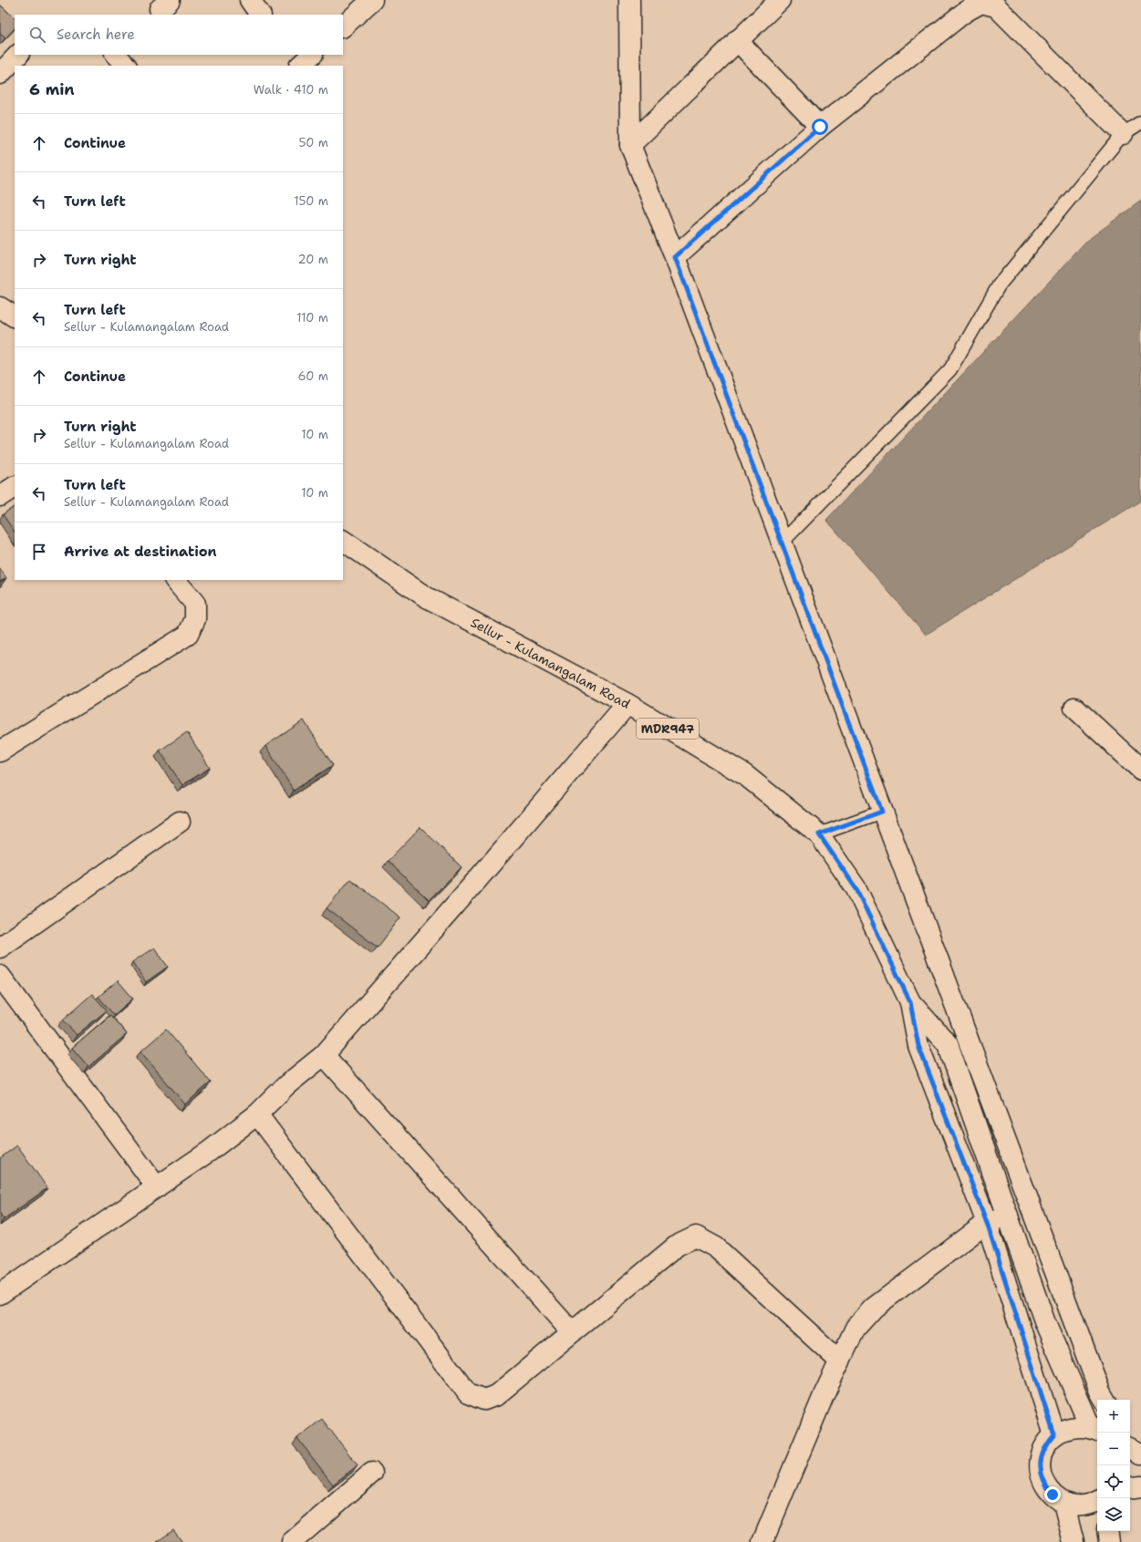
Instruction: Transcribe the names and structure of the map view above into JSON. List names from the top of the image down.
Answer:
{
  "streets": {
    "street": ["Sellur - Kulamangalam Road", "MDR947"]
  },
  "page": {
    "search": "Search here",
    "heading": ["6 min", "Walk · 410 m"],
    "list": [
      ["Continue", "50 m"],
      ["Turn left", "150 m"],
      ["Turn right", "20 m"],
      ["Turn left", "Sellur - Kulamangalam Road", "110 m"],
      ["Continue", "60 m"],
      ["Turn right", "Sellur - Kulamangalam Road", "10 m"],
      ["Turn left", "Sellur - Kulamangalam Road", "10 m"],
      "Arrive at destination"
    ],
    "map_buttons": ["+", "−"]
  }
}
